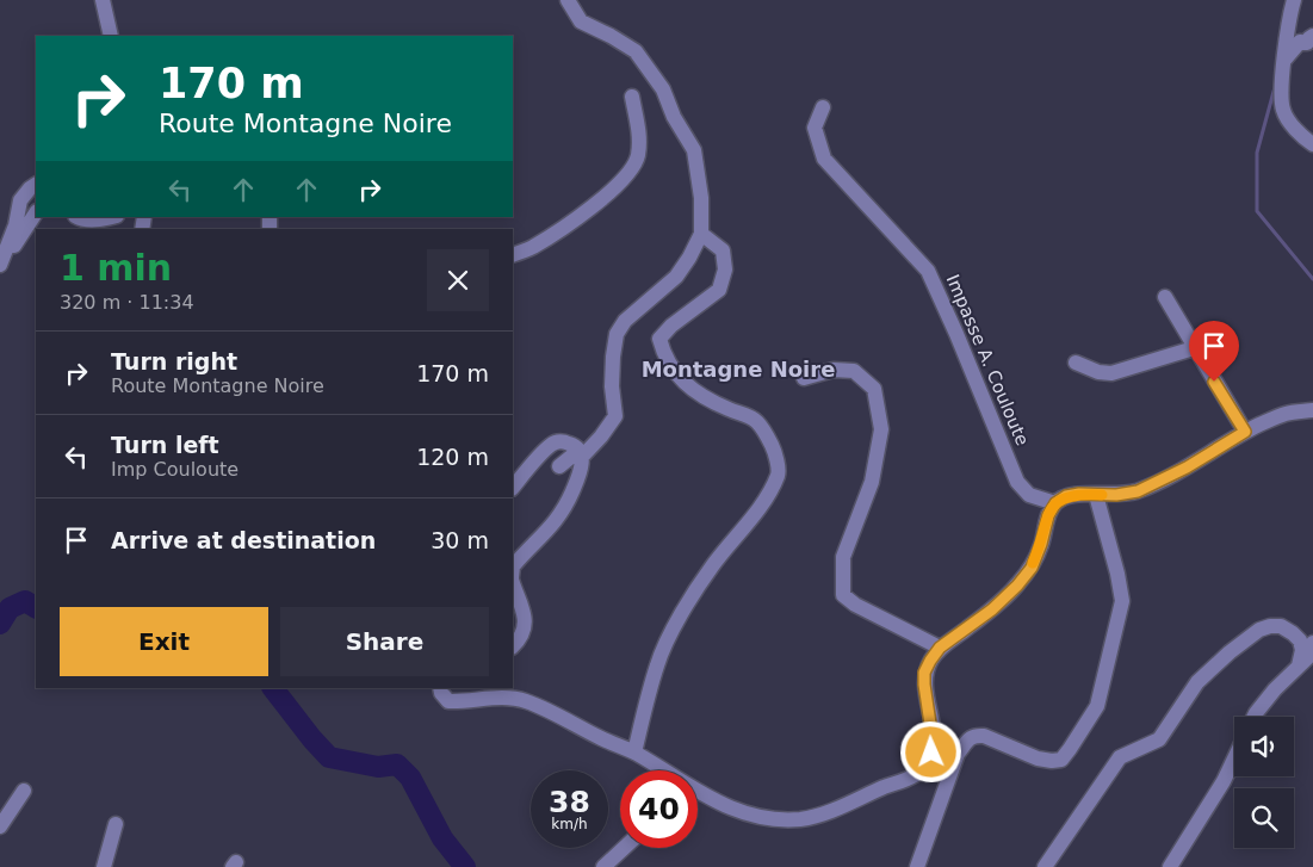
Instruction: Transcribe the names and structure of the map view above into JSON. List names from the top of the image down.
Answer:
{
  "streets": {
    "street": ["Impasse A. Couloute"]
  },
  "districts": ["Montagne Noire"],
  "page": {
    "turn": ["170 m", "Route Montagne Noire"],
    "heading": ["1 min", "320 m · 11:34"],
    "list": [
      {
        "name": "Turn right",
        "note": "Route Montagne Noire",
        "value": "170 m"
      },
      {
        "name": "Turn left",
        "note": "Imp Couloute",
        "value": "120 m"
      },
      {
        "name": "Arrive at destination",
        "value": "30 m"
      }
    ],
    "buttons": ["Exit", "Share"],
    "speed": "38 km/h",
    "limit": "40"
  }
}
